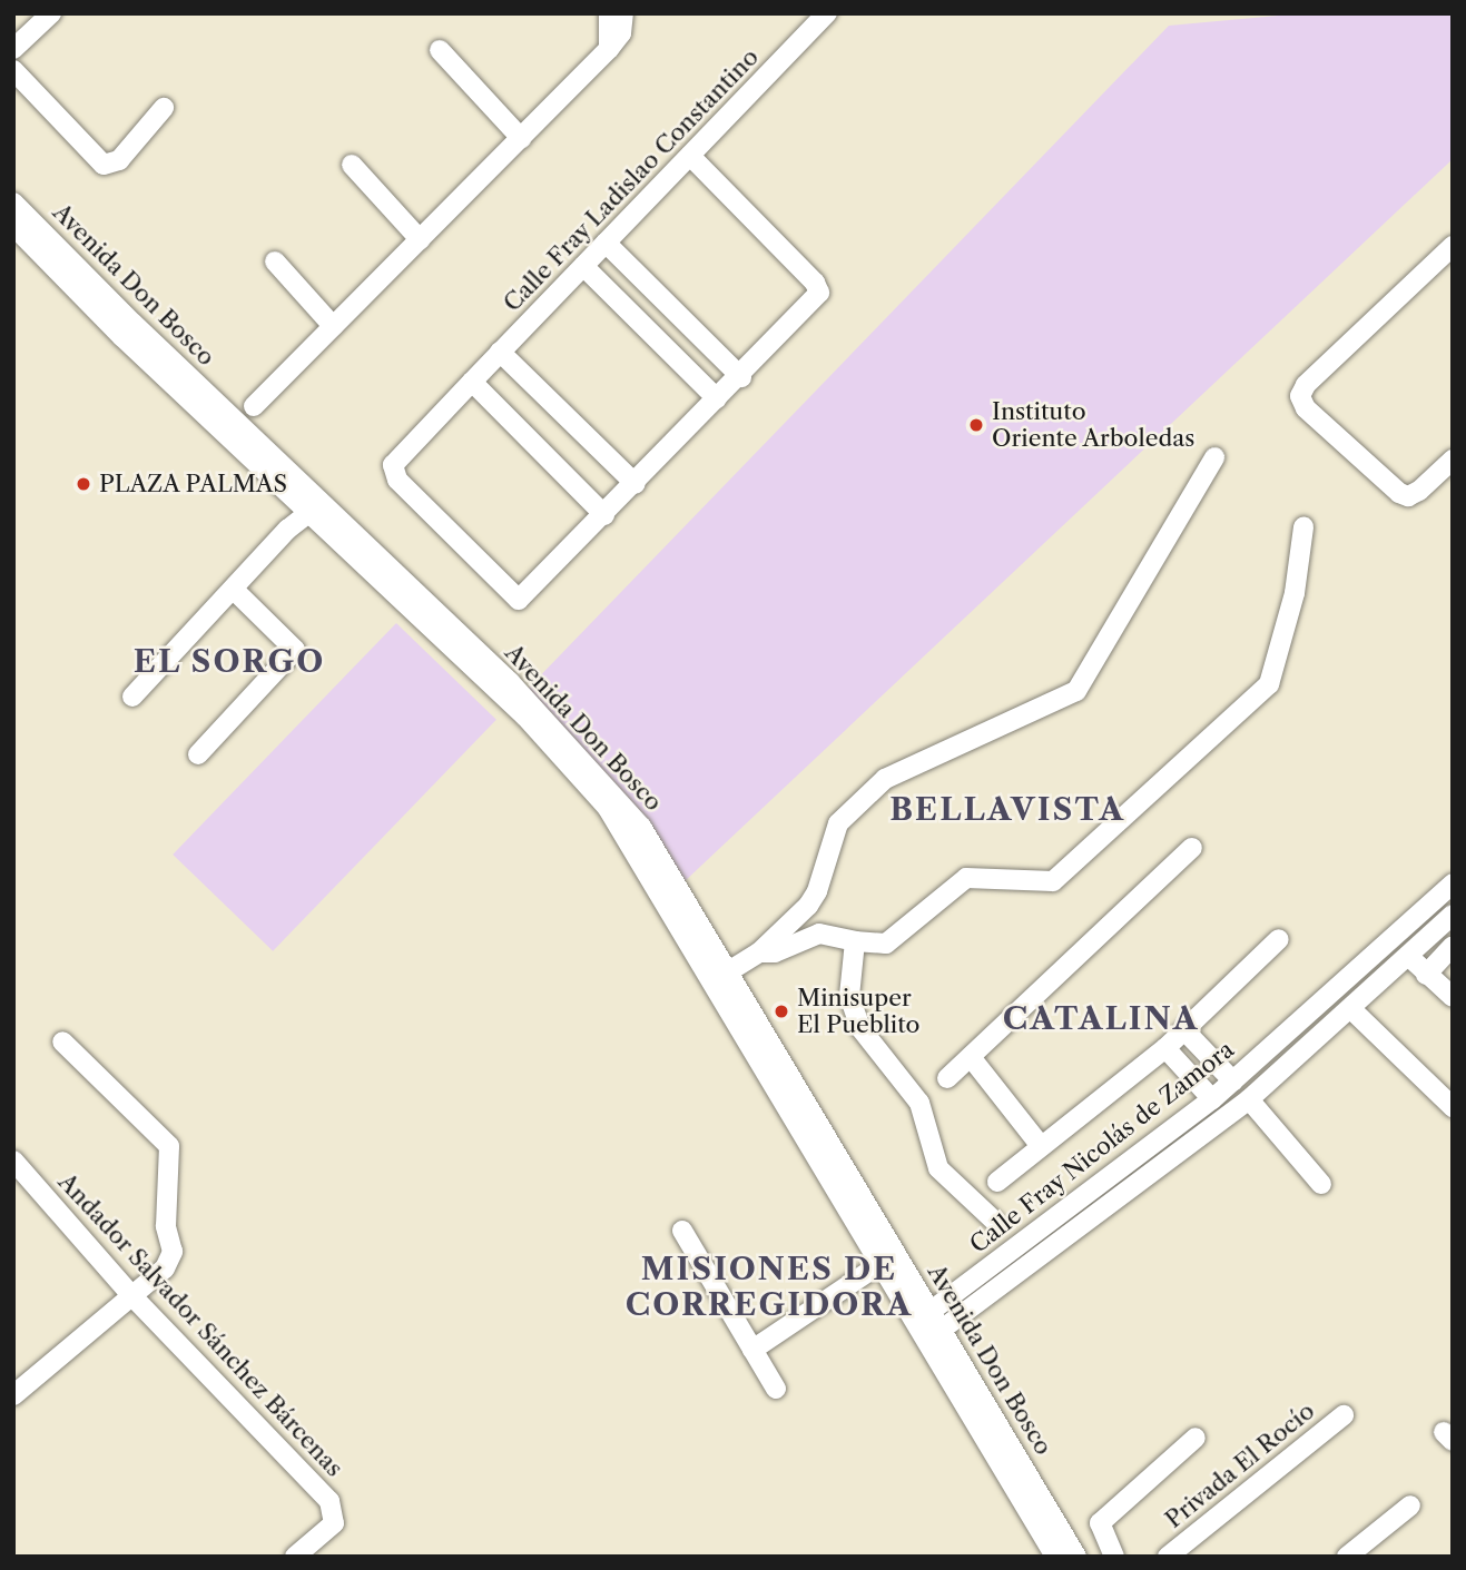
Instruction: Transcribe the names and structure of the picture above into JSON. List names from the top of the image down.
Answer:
{
  "streets": {
    "street": [
      "Calle Fray Ladislao Constantino",
      "Avenida Don Bosco",
      "Calle Fray Nicolás de Zamora",
      "Andador Salvador Sánchez Bárcenas",
      "Privada El Rocío"
    ]
  },
  "crossings": [
    ["Avenida Don Bosco", "Calle Fray Nicolás de Zamora"]
  ],
  "districts": [
    "EL SORGO",
    "BELLAVISTA",
    "CATALINA",
    "MISIONES DE CORREGIDORA"
  ],
  "places": ["Instituto Oriente Arboledas", "PLAZA PALMAS", "Minisuper El Pueblito"]
}
